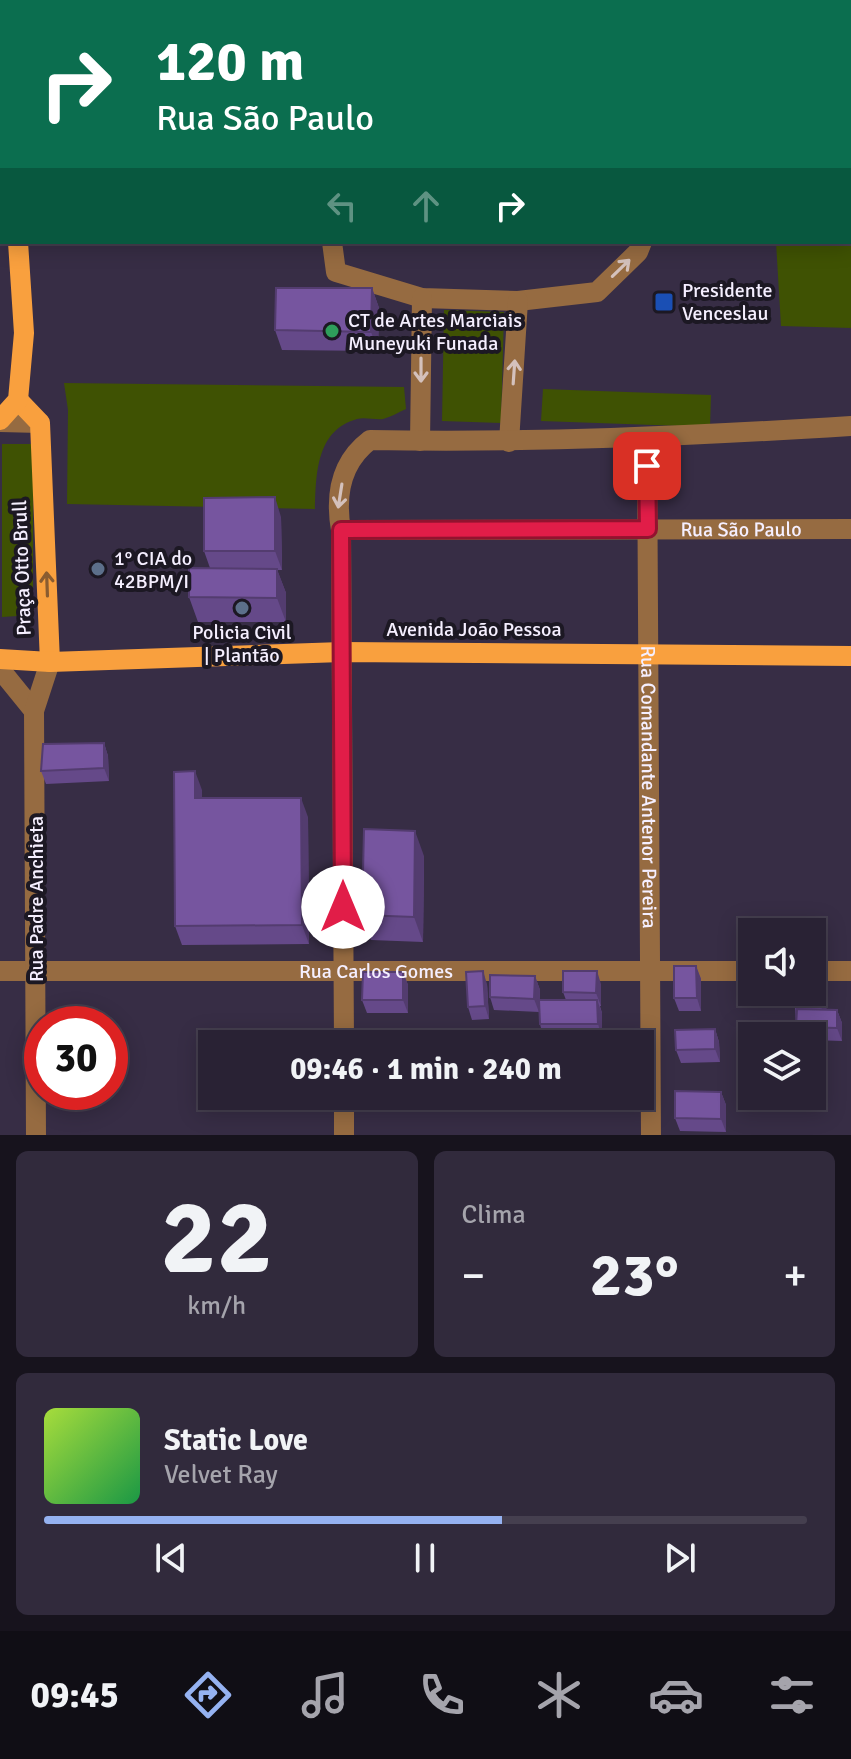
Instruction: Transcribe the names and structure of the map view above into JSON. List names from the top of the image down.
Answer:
{
  "streets": {
    "main road": ["Praça Otto Brull", "Avenida João Pessoa"],
    "street": [
      "Rua São Paulo",
      "Rua Comandante Antenor Pereira",
      "Rua Padre Anchieta",
      "Rua Carlos Gomes"
    ]
  },
  "crossings": [
    ["Rua São Paulo", "Rua Comandante Antenor Pereira"],
    ["Praça Otto Brull", "Avenida João Pessoa"],
    ["Praça Otto Brull", "Rua Padre Anchieta"],
    ["Avenida João Pessoa", "Rua Comandante Antenor Pereira"],
    ["Avenida João Pessoa", "Rua Padre Anchieta"],
    ["Rua Comandante Antenor Pereira", "Rua Carlos Gomes"],
    ["Rua Padre Anchieta", "Rua Carlos Gomes"]
  ],
  "one_way": ["Praça Otto Brull"],
  "places": {
    "transit": ["Presidente Venceslau"],
    "other": ["CT de Artes Marciais Muneyuki Funada", "1° CIA do 42BPM/I", "Policia Civil | Plantão"]
  },
  "page": {
    "turn": ["120 m", "Rua São Paulo"],
    "limit": "30",
    "trip": "09:46 · 1 min · 240 m",
    "tile": [
      ["22", "km/h"],
      "Clima"
    ],
    "heat": ["−", "23°", "+"],
    "song": ["Static Love", "Velvet Ray"],
    "tabs": "09:45"
  }
}
